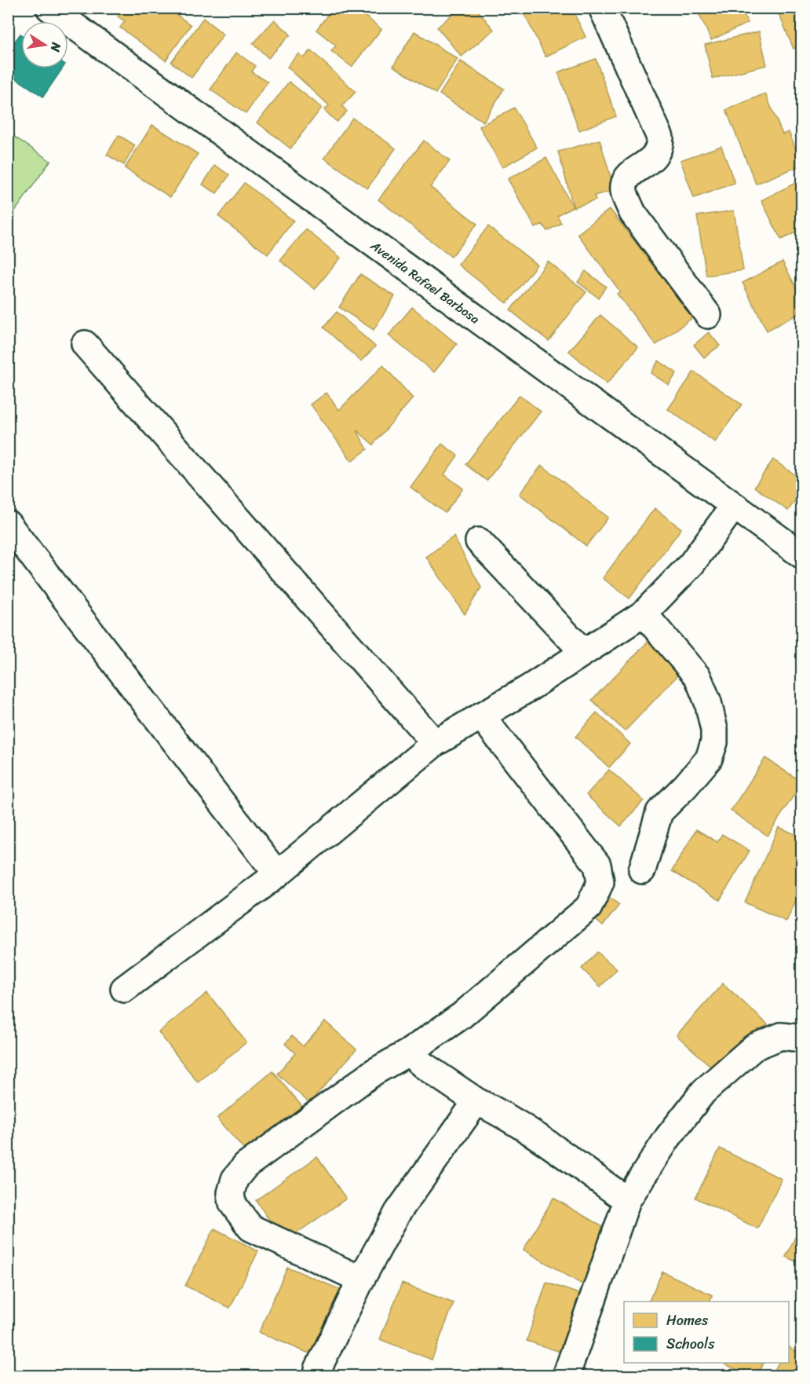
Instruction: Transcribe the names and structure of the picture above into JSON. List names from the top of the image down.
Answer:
{
  "streets": {
    "street": ["Avenida Rafael Barbosa"]
  },
  "legend": ["Homes", "Schools"],
  "north": "right"
}
